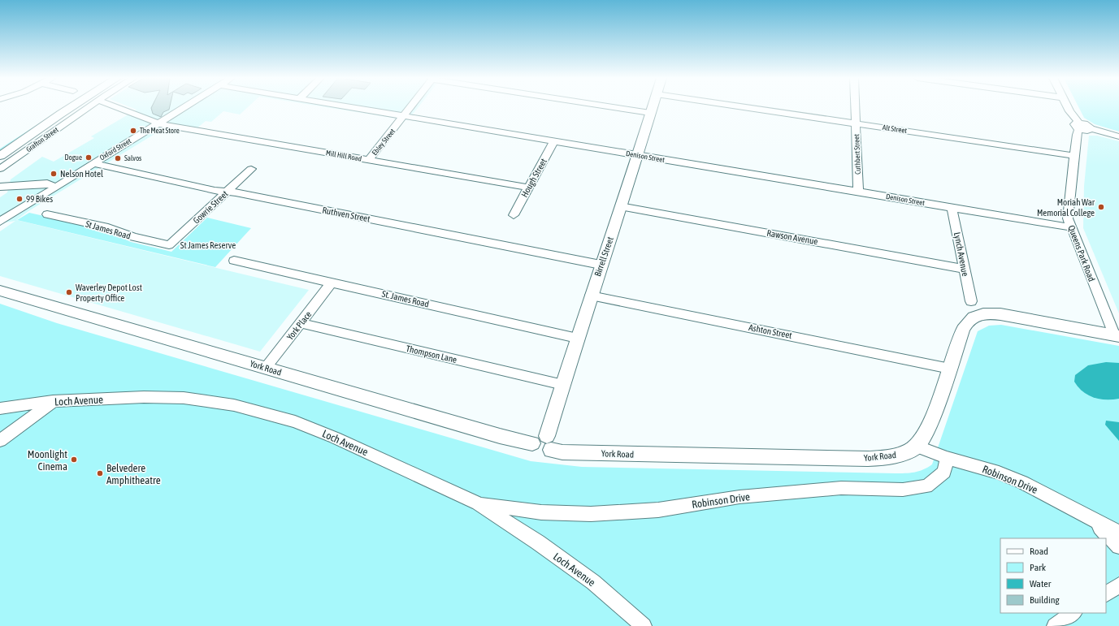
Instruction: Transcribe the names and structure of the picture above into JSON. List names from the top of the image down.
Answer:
{
  "streets": {
    "main road": ["Birrell Street", "York Road"],
    "street": [
      "Alt Street",
      "Grafton Street",
      "Ebley Street",
      "Oxford Street",
      "Cuthbert Street",
      "Mill Hill Road",
      "Denison Street",
      "Hough Street",
      "Gowrie Street",
      "Ruthven Street",
      "St James Road",
      "Rawson Avenue",
      "Queens Park Road",
      "Lynch Avenue",
      "St. James Road",
      "York Place",
      "Ashton Street",
      "Thompson Lane",
      "Loch Avenue",
      "Robinson Drive"
    ]
  },
  "crossings": [
    ["Alt Street", "Cuthbert Street"],
    ["Alt Street", "Queens Park Road"],
    ["Ebley Street", "Mill Hill Road"],
    ["Ebley Street", "Denison Street"],
    ["Oxford Street", "Mill Hill Road"],
    ["Oxford Street", "Ruthven Street"],
    ["Cuthbert Street", "Denison Street"],
    ["Mill Hill Road", "Hough Street"],
    ["Denison Street", "Hough Street"],
    ["Denison Street", "Queens Park Road"],
    ["Denison Street", "Lynch Avenue"],
    ["Denison Street", "Birrell Street"],
    ["Gowrie Street", "Ruthven Street"],
    ["Gowrie Street", "St James Road"],
    ["Ruthven Street", "Birrell Street"],
    ["Rawson Avenue", "Lynch Avenue"],
    ["Rawson Avenue", "Birrell Street"],
    ["Birrell Street", "St. James Road"],
    ["Birrell Street", "Ashton Street"],
    ["Birrell Street", "Thompson Lane"],
    ["Birrell Street", "York Road"],
    ["St. James Road", "York Place"],
    ["York Place", "Thompson Lane"],
    ["York Place", "York Road"],
    ["York Road", "Robinson Drive"],
    ["Loch Avenue", "Robinson Drive"]
  ],
  "parks": ["St James Reserve"],
  "places": [
    "The Meat Store",
    "Dogue",
    "Salvos",
    "Nelson Hotel",
    "99 Bikes",
    "Moriah War Memorial College",
    "Waverley Depot Lost Property Office",
    "Moonlight Cinema",
    "Belvedere Amphitheatre"
  ],
  "legend": [
    "Road",
    "Park",
    "Water",
    "Building"
  ]
}
